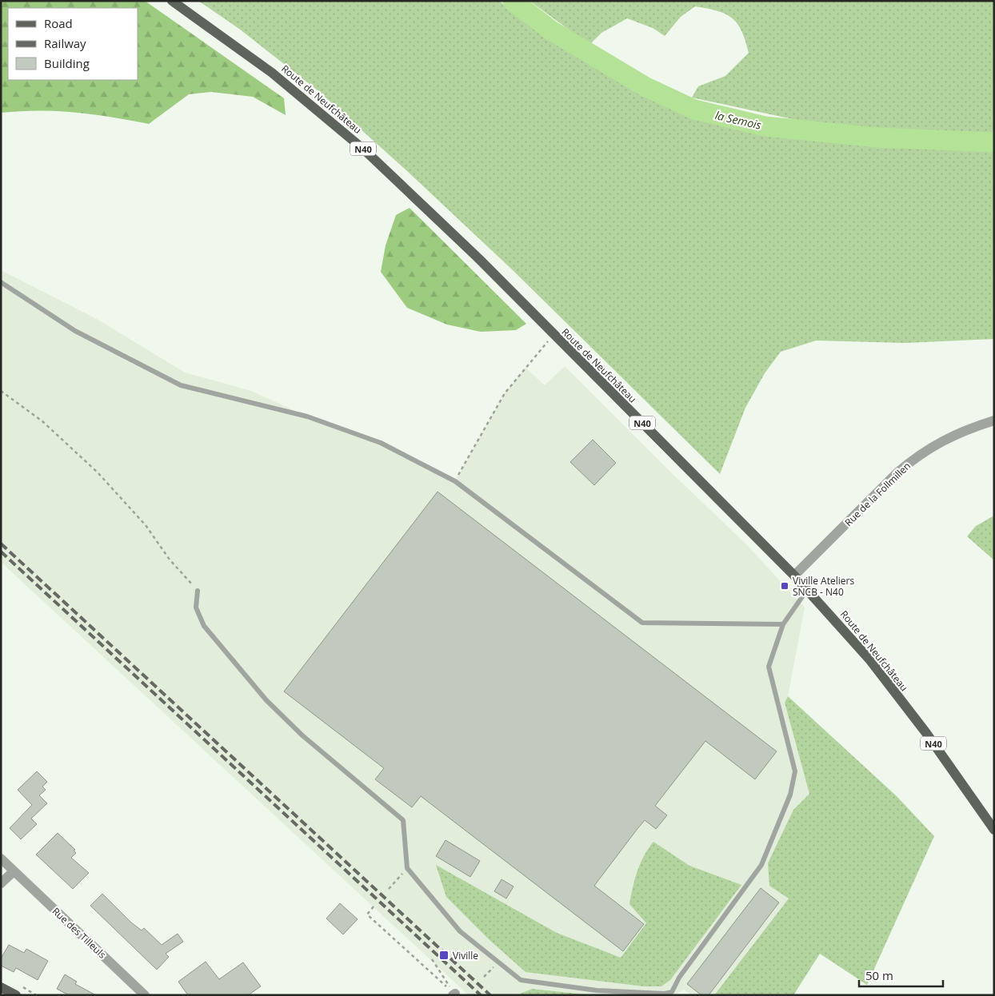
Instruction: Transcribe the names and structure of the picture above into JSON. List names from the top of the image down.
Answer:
{
  "streets": {
    "main road": ["Route de Neufchâteau", "N40"],
    "street": ["Rue de la Follmillen", "Rue des Tilleuls"]
  },
  "crossings": [
    ["Route de Neufchâteau", "Rue de la Follmillen"]
  ],
  "water": ["la Semois"],
  "places": {
    "transit": ["Viville Ateliers SNCB - N40", "Viville"]
  },
  "legend": ["Road", "Railway", "Building"],
  "scale_bar": "50 m"
}
